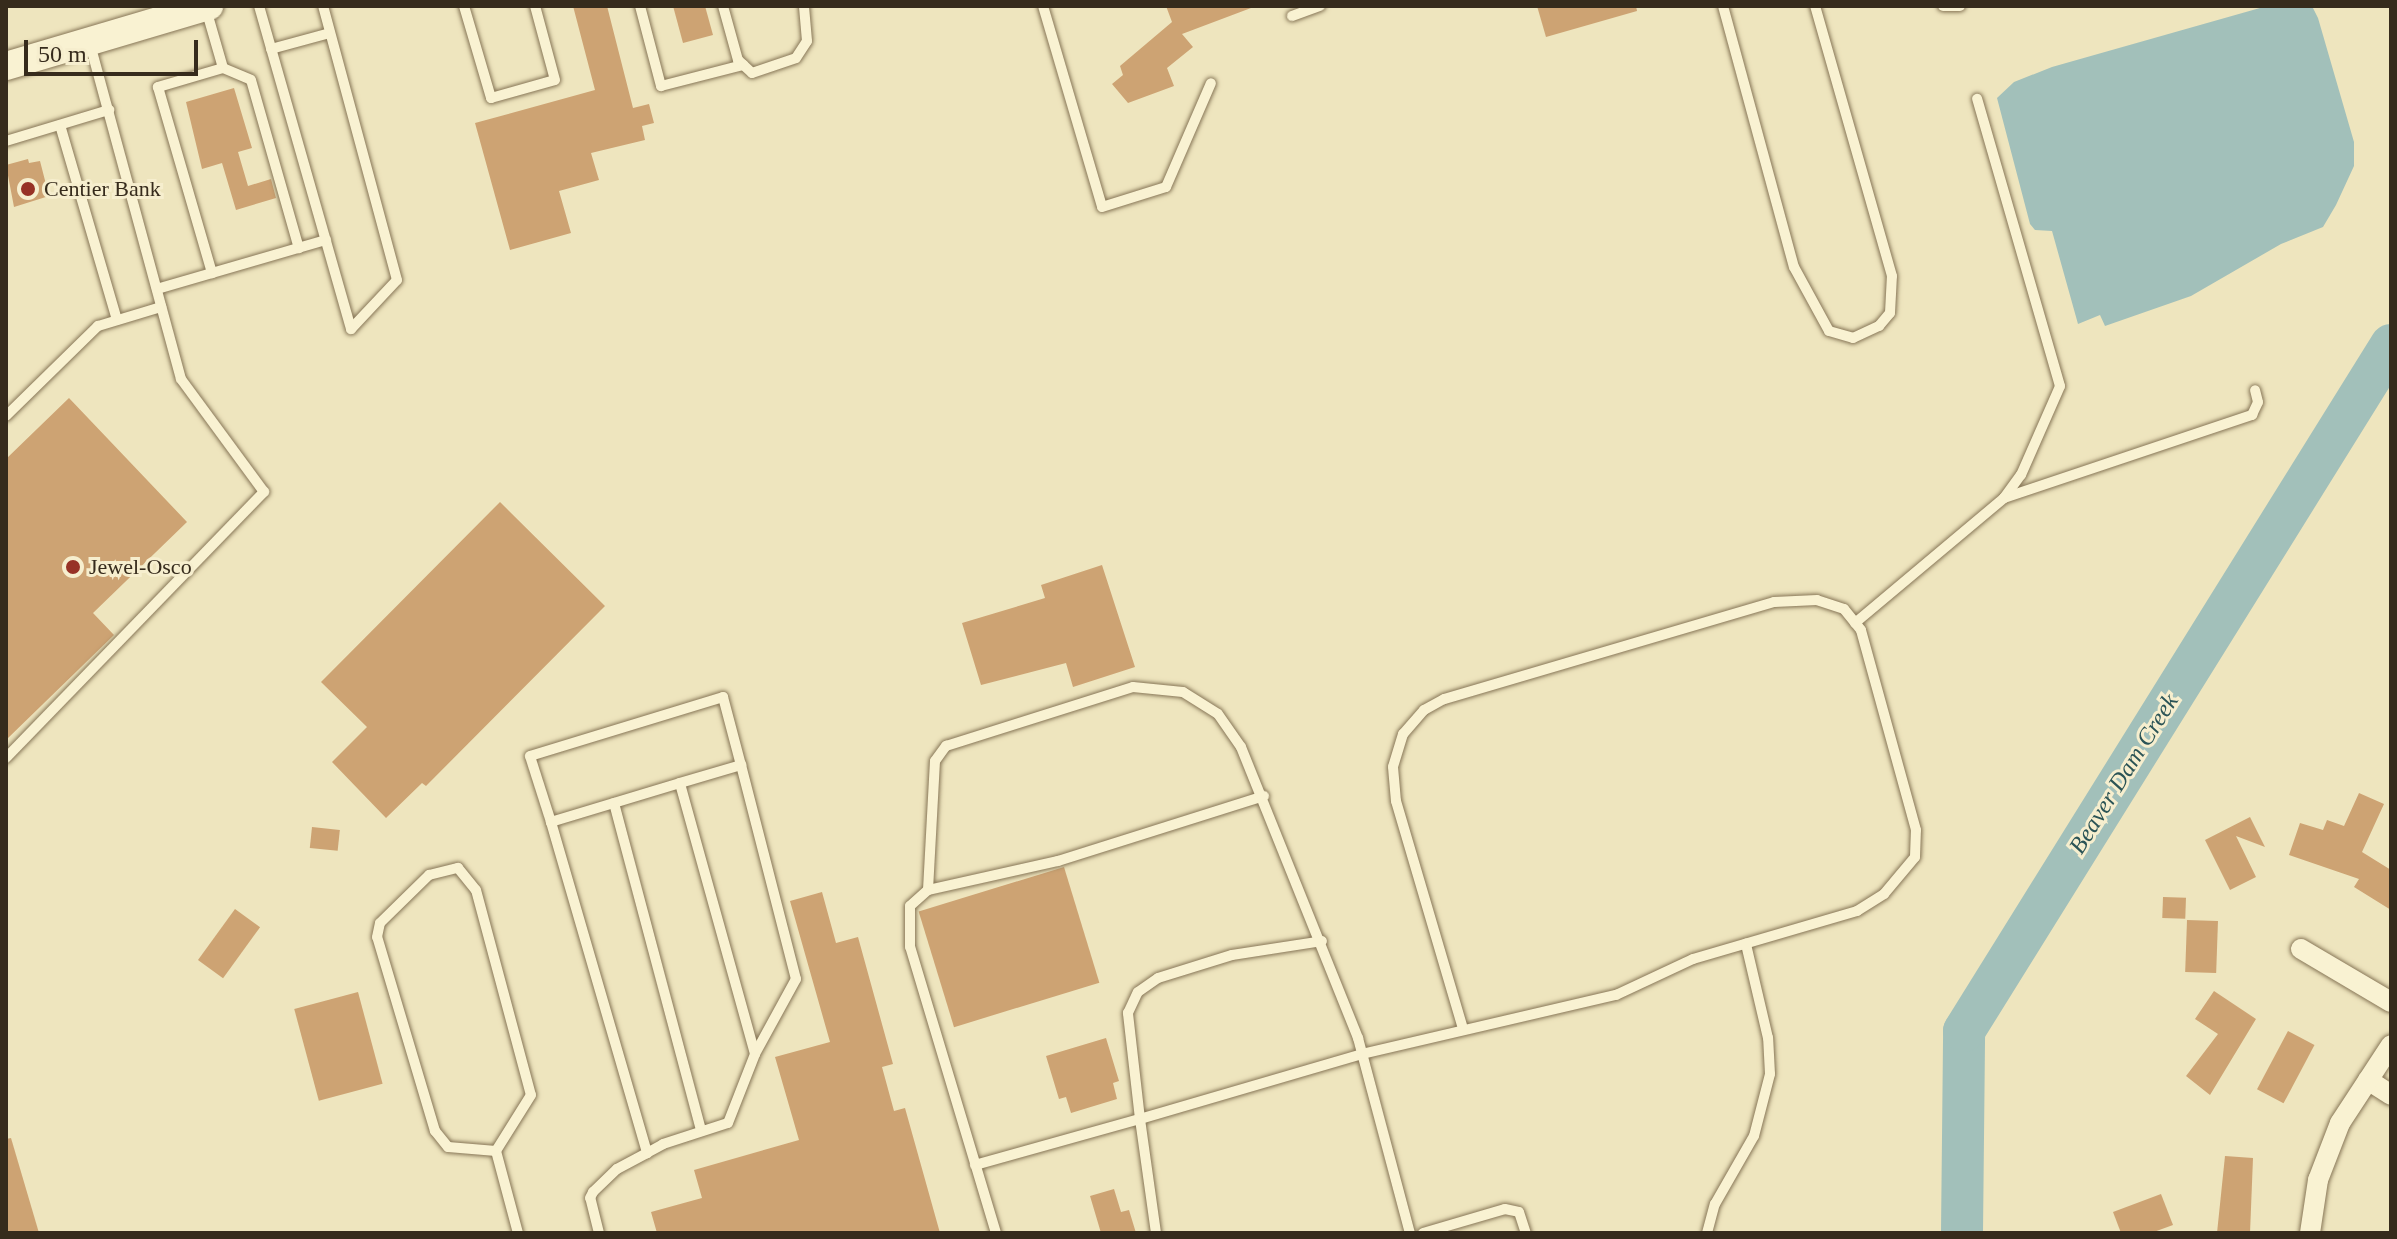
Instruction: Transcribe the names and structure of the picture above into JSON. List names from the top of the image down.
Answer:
{
  "water": ["Beaver Dam Creek"],
  "places": ["Centier Bank", "Jewel-Osco"],
  "scale_bar": "50 m"
}
